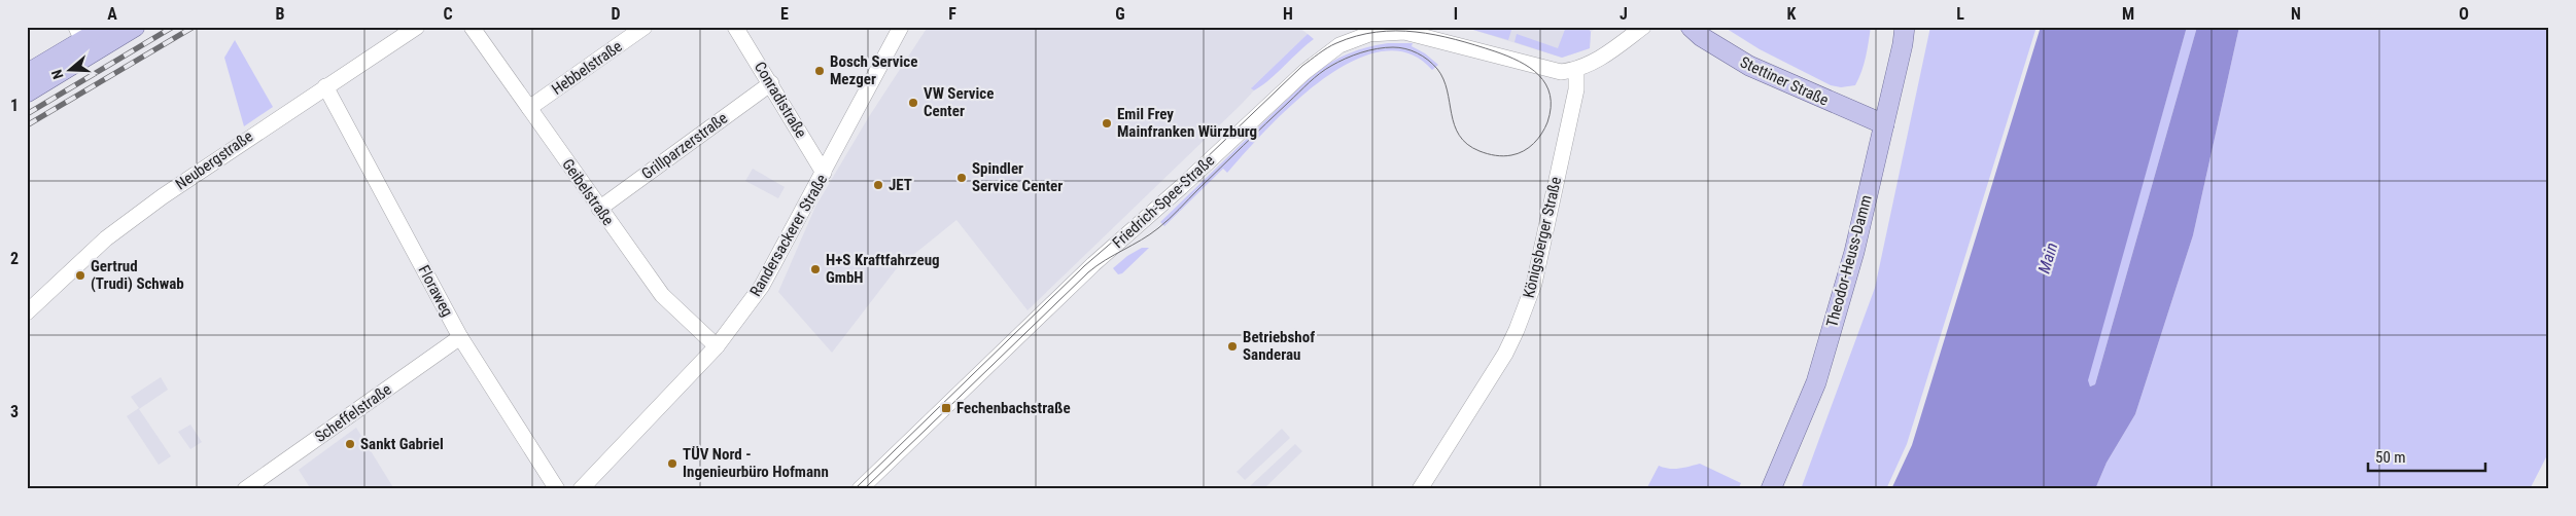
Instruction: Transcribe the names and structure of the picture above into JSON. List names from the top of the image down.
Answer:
{
  "streets": {
    "main road": ["Stettiner Straße", "Theodor-Heuss-Damm"],
    "street": [
      "Hebbelstraße",
      "Conradistraße",
      "Grillparzerstraße",
      "Neubergstraße",
      "Geibelstraße",
      "Friedrich-Spee-Straße",
      "Randersackerer Straße",
      "Königsberger Straße",
      "Floraweg",
      "Scheffelstraße"
    ]
  },
  "crossings": [
    ["Hebbelstraße", "Geibelstraße"],
    ["Stettiner Straße", "Theodor-Heuss-Damm"],
    ["Conradistraße", "Grillparzerstraße"],
    ["Conradistraße", "Randersackerer Straße"],
    ["Grillparzerstraße", "Geibelstraße"],
    ["Neubergstraße", "Floraweg"],
    ["Geibelstraße", "Randersackerer Straße"],
    ["Friedrich-Spee-Straße", "Königsberger Straße"],
    ["Floraweg", "Scheffelstraße"]
  ],
  "water": ["Main"],
  "places": {
    "other": [
      "Bosch Service Mezger",
      "VW Service Center",
      "Emil Frey Mainfranken Würzburg",
      "Spindler Service Center",
      "JET",
      "H+S Kraftfahrzeug GmbH",
      "Gertrud (Trudi) Schwab",
      "Betriebshof Sanderau",
      "Sankt Gabriel",
      "TÜV Nord - Ingenieurbüro Hofmann"
    ],
    "transit": ["Fechenbachstraße"]
  },
  "scale_bar": "50 m",
  "north": "left",
  "grid": {
    "columns": [
      "A",
      "B",
      "C",
      "D",
      "E",
      "F",
      "G",
      "H",
      "I",
      "J",
      "K",
      "L",
      "M",
      "N",
      "O"
    ],
    "rows": ["1", "2", "3"]
  }
}
